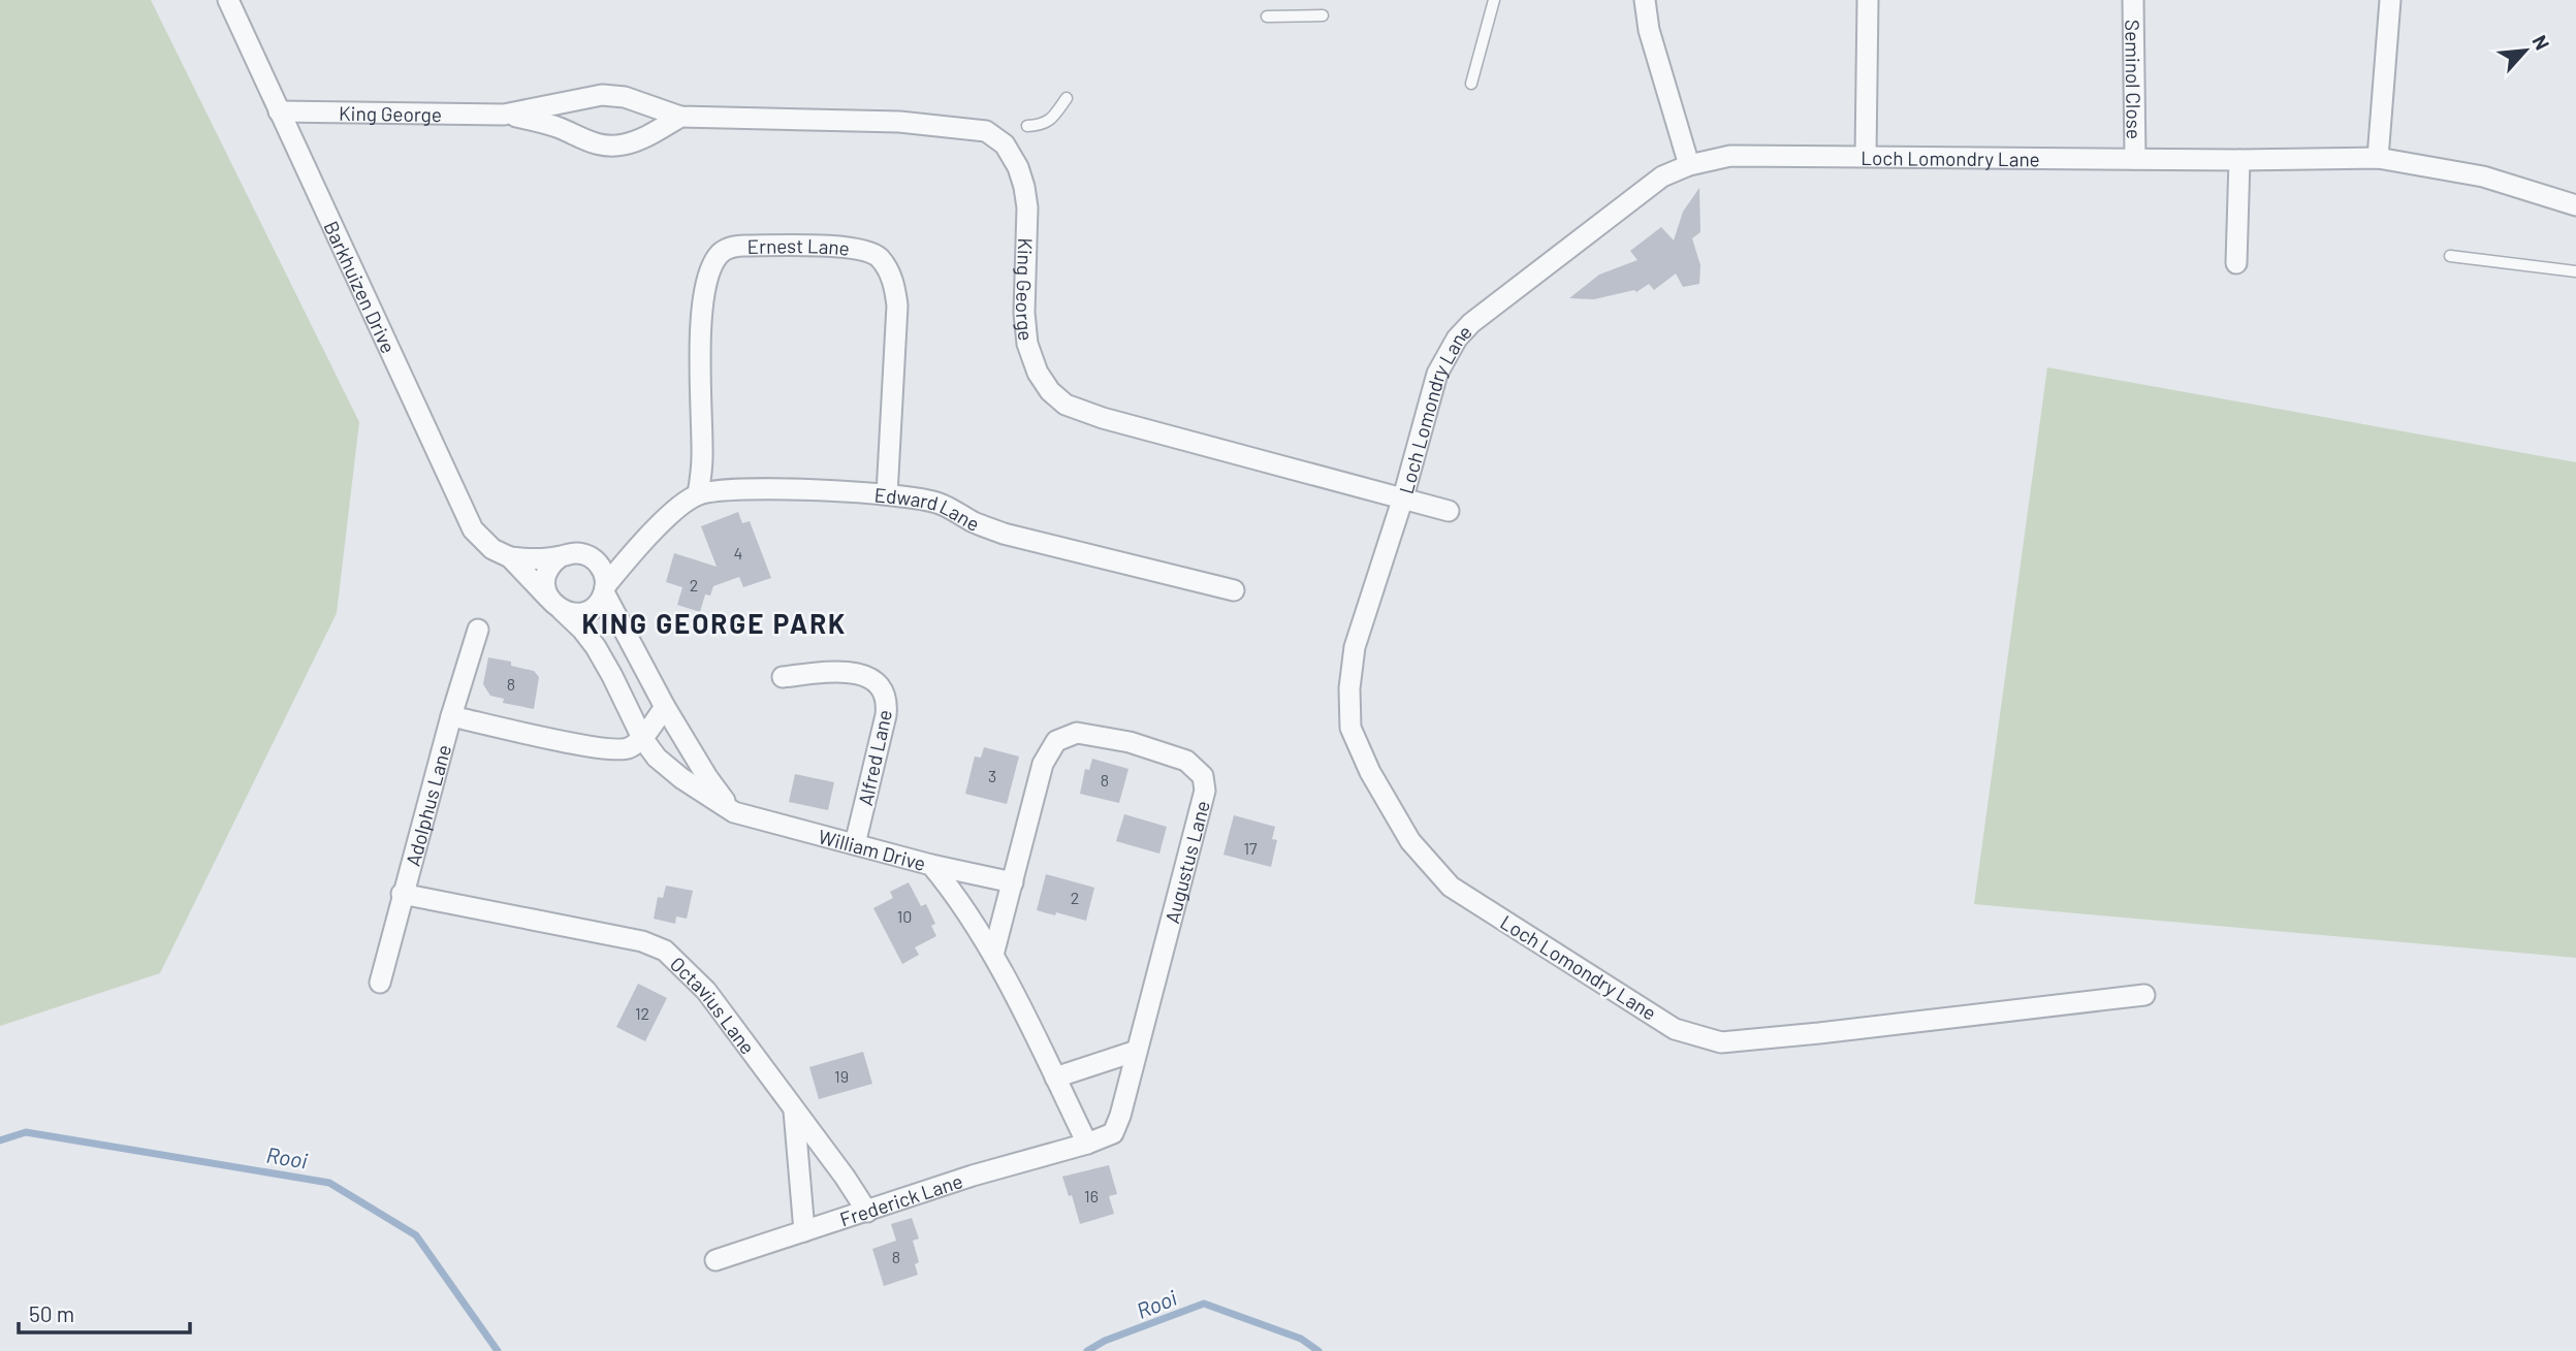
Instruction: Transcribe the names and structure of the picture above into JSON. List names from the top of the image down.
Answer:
{
  "streets": {
    "street": [
      "Seminol Close",
      "King George",
      "Loch Lomondry Lane",
      "Ernest Lane",
      "Barkhuizen Drive",
      "Edward Lane",
      "Alfred Lane",
      "Adolphus Lane",
      "William Drive",
      "Augustus Lane",
      "Octavius Lane",
      "Frederick Lane"
    ]
  },
  "crossings": [
    ["Seminol Close", "Loch Lomondry Lane"],
    ["King George", "Loch Lomondry Lane"],
    ["King George", "Barkhuizen Drive"],
    ["Ernest Lane", "Edward Lane"],
    ["Barkhuizen Drive", "William Drive"],
    ["Alfred Lane", "William Drive"],
    ["Adolphus Lane", "Octavius Lane"],
    ["William Drive", "Augustus Lane"],
    ["William Drive", "Frederick Lane"],
    ["Augustus Lane", "Frederick Lane"],
    ["Octavius Lane", "Frederick Lane"]
  ],
  "districts": ["KING GEORGE PARK"],
  "water": ["Rooi"],
  "house_numbers": [
    "4",
    "2",
    "8",
    "3",
    "8",
    "17",
    "2",
    "10",
    "12",
    "19",
    "16",
    "8"
  ],
  "scale_bar": "50 m",
  "north": "top right"
}
